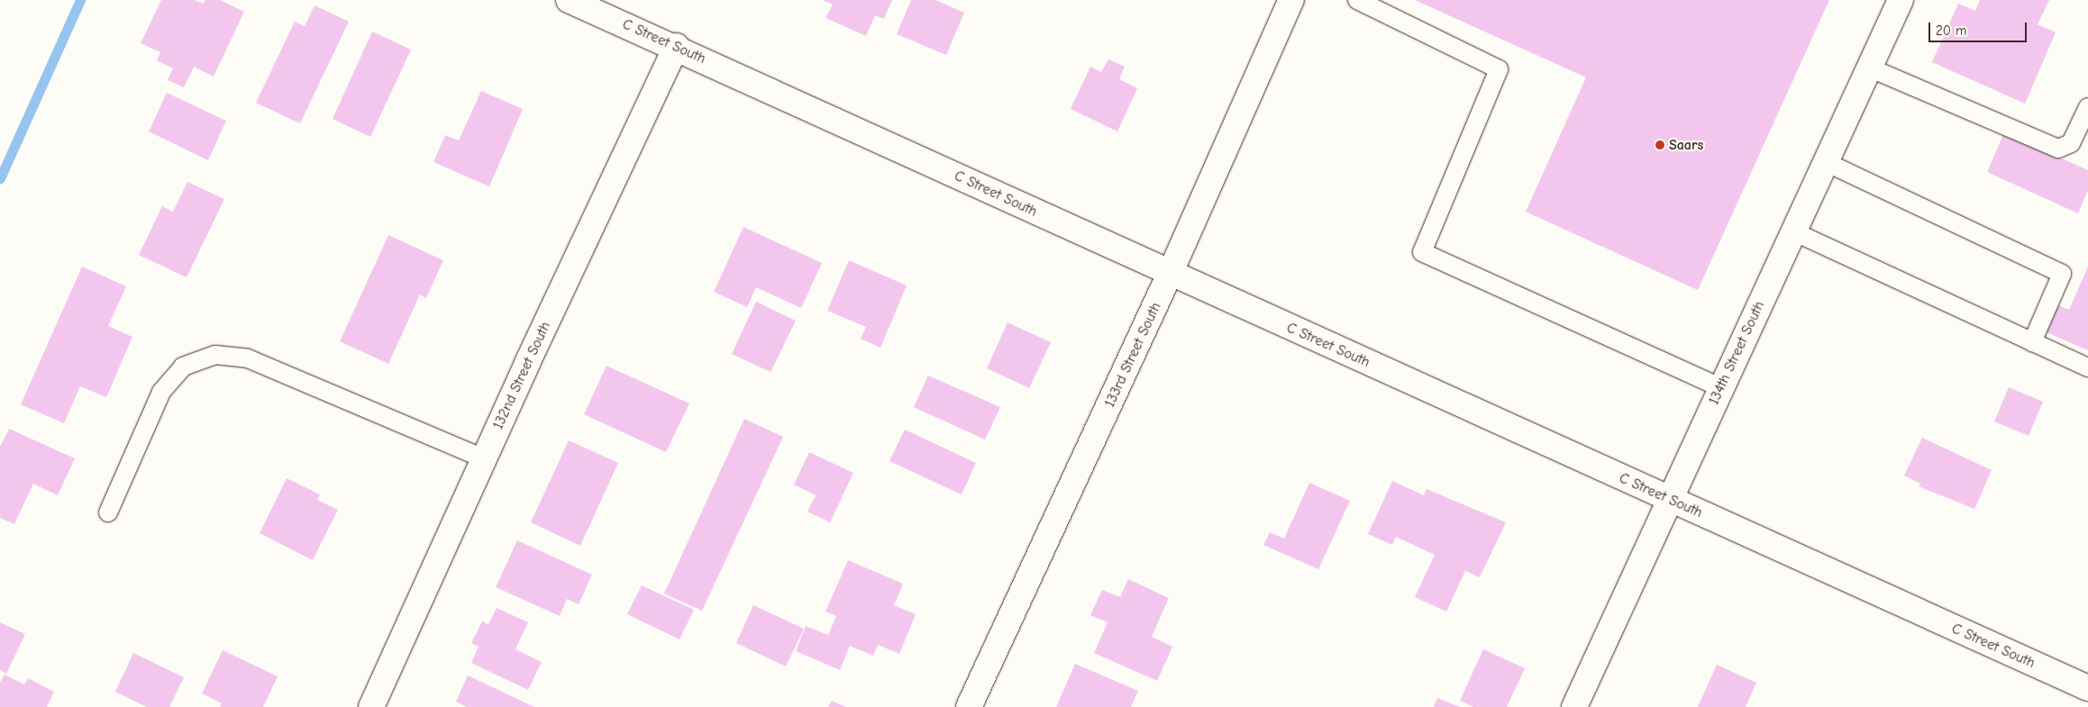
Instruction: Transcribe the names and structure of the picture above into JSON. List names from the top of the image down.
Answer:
{
  "streets": {
    "street": [
      "C Street South",
      "134th Street South",
      "133rd Street South",
      "132nd Street South"
    ]
  },
  "crossings": [
    ["C Street South", "134th Street South"],
    ["C Street South", "133rd Street South"],
    ["C Street South", "132nd Street South"]
  ],
  "places": ["Saars"],
  "scale_bar": "20 m"
}
